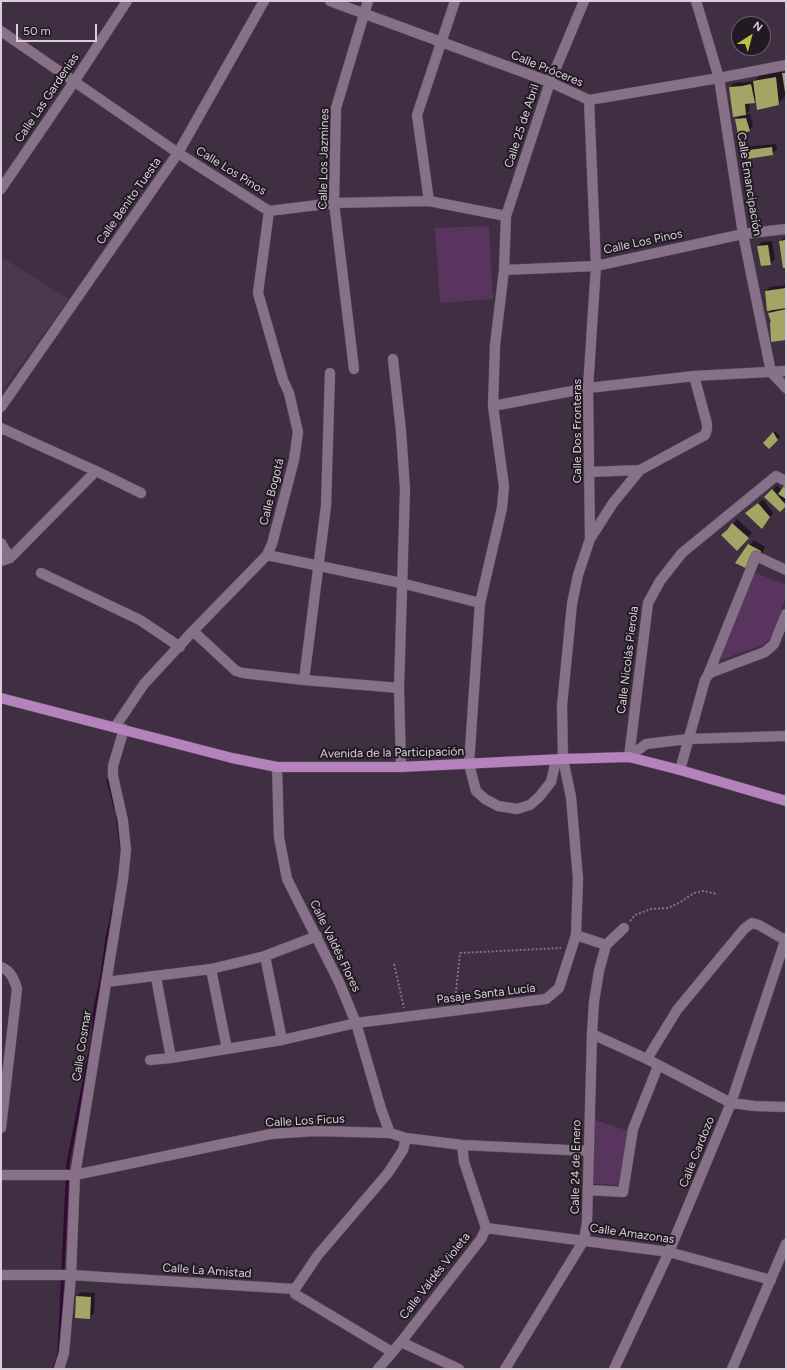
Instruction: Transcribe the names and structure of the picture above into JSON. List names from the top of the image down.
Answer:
{
  "streets": {
    "main road": ["Avenida de la Participación"],
    "street": [
      "Calle Próceres",
      "Calle Las Gardenias",
      "Calle 25 de Abril",
      "Calle Los Jazmines",
      "Calle Los Pinos",
      "Calle Emancipación",
      "Calle Benito Tuesta",
      "Calle Dos Fronteras",
      "Calle Bogotá",
      "Calle Nicolás Pierola",
      "Calle Valdés Flores",
      "Pasaje Santa Lucía",
      "Calle Cosmar",
      "Calle Los Ficus",
      "Calle Cardozo",
      "Calle 24 de Enero",
      "Calle Amazonas",
      "Calle La Amistad",
      "Calle Valdés Violeta"
    ]
  },
  "crossings": [
    ["Calle Próceres", "Calle 25 de Abril"],
    ["Calle Próceres", "Calle Los Jazmines"],
    ["Calle Próceres", "Calle Emancipación"],
    ["Calle Próceres", "Calle Dos Fronteras"],
    ["Calle Las Gardenias", "Calle Los Pinos"],
    ["Calle 25 de Abril", "Calle Los Pinos"],
    ["Calle 25 de Abril", "Calle Dos Fronteras"],
    ["Calle 25 de Abril", "Avenida de la Participación"],
    ["Calle Los Jazmines", "Calle Los Pinos"],
    ["Calle Los Pinos", "Calle Emancipación"],
    ["Calle Los Pinos", "Calle Benito Tuesta"],
    ["Calle Los Pinos", "Calle Dos Fronteras"],
    ["Calle Los Pinos", "Calle Bogotá"],
    ["Calle Dos Fronteras", "Avenida de la Participación"],
    ["Calle Bogotá", "Avenida de la Participación"],
    ["Calle Bogotá", "Calle Cosmar"],
    ["Calle Nicolás Pierola", "Avenida de la Participación"],
    ["Avenida de la Participación", "Calle Valdés Flores"],
    ["Avenida de la Participación", "Calle Cosmar"],
    ["Calle Valdés Flores", "Pasaje Santa Lucía"],
    ["Calle Valdés Flores", "Calle Los Ficus"],
    ["Calle Cosmar", "Calle Los Ficus"],
    ["Calle Cosmar", "Calle La Amistad"],
    ["Calle Los Ficus", "Calle 24 de Enero"],
    ["Calle Los Ficus", "Calle Valdés Violeta"],
    ["Calle Cardozo", "Calle Amazonas"],
    ["Calle 24 de Enero", "Calle Amazonas"],
    ["Calle Amazonas", "Calle Valdés Violeta"]
  ],
  "scale_bar": "50 m",
  "north": "top right"
}
